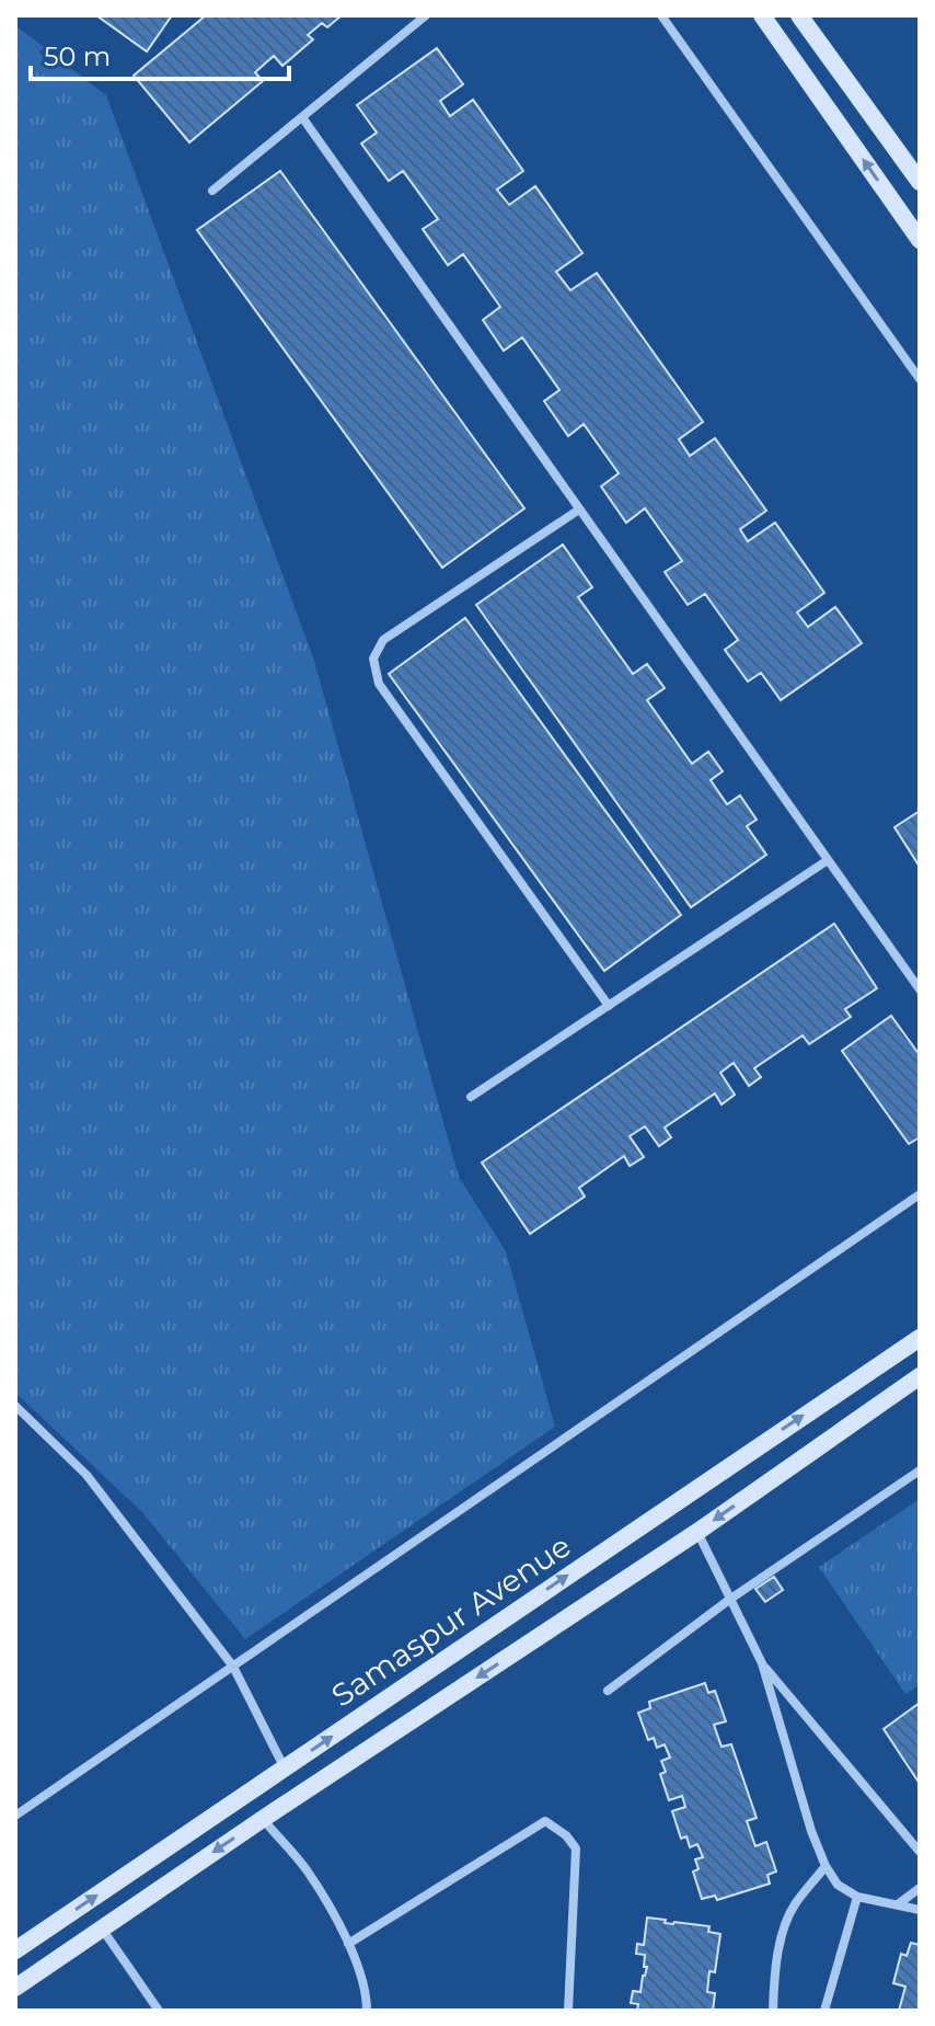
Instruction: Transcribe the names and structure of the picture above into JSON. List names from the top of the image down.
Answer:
{
  "streets": {
    "main road": ["Samaspur Avenue"]
  },
  "scale_bar": "50 m"
}
